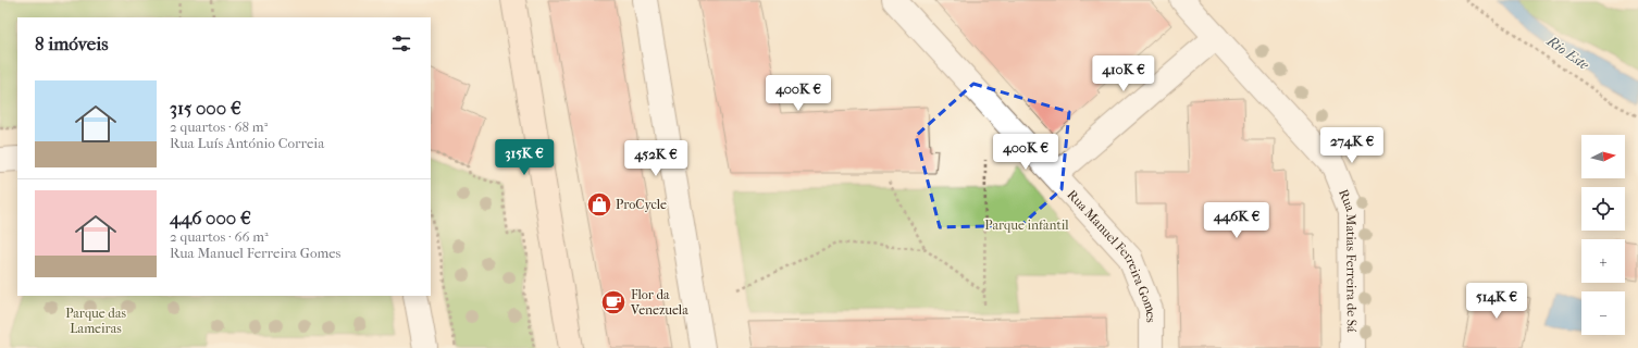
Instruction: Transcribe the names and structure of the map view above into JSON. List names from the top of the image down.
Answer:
{
  "streets": {
    "street": ["Rua Manuel Ferreira Gomes", "Rua Matias Ferreira de Sá"]
  },
  "water": ["Rio Este"],
  "parks": ["Parque infantil", "Parque das Lameiras"],
  "places": {
    "shop": ["ProCycle"],
    "cafe": ["Flor da Venezuela"]
  },
  "north": "right",
  "page": {
    "heading": "8 imóveis",
    "price": [
      "410K €",
      "400K €",
      "274K €",
      "400K €",
      "315K €",
      "452K €",
      "446K €",
      "514K €"
    ],
    "list": [
      {
        "name": "315 000 €",
        "note": "2 quartos · 68 m² · Rua Luís António Correia"
      },
      {
        "name": "446 000 €",
        "note": "2 quartos · 66 m² · Rua Manuel Ferreira Gomes"
      }
    ],
    "map_buttons": ["+", "−"]
  }
}
